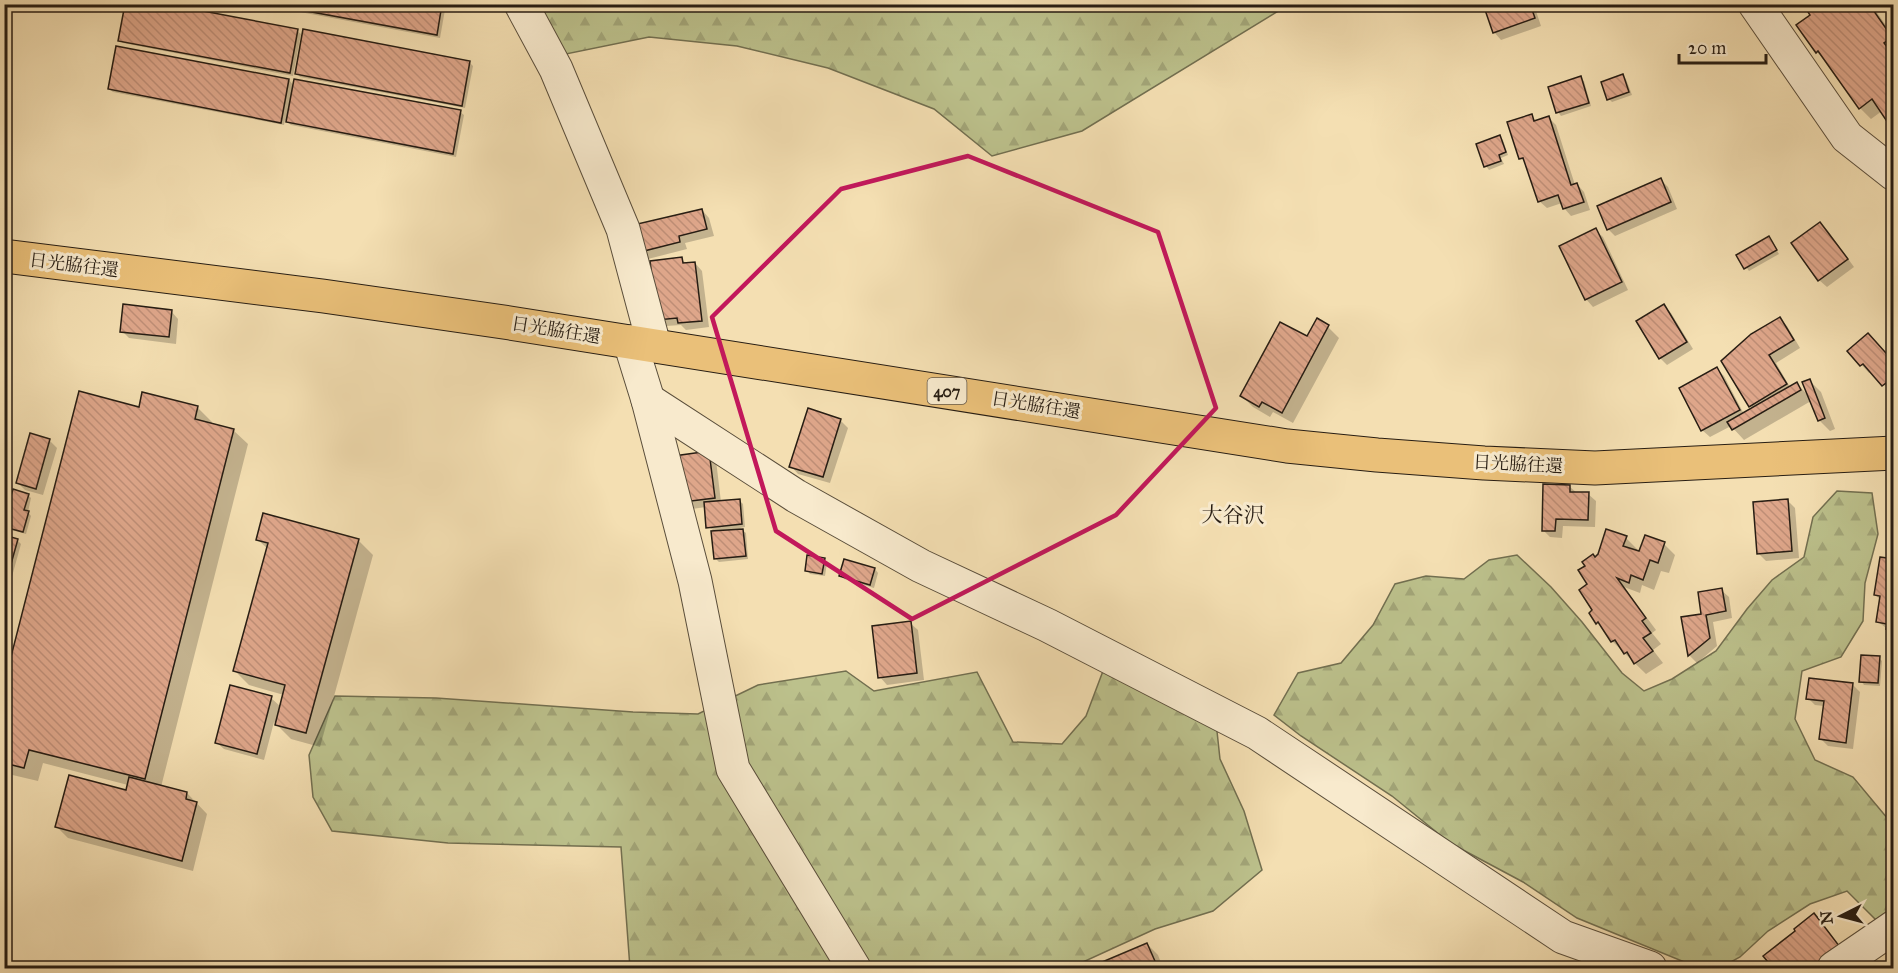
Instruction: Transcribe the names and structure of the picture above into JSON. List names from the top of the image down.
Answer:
{
  "streets": {
    "highway": ["日光脇往還", "407"]
  },
  "districts": ["大谷沢"],
  "scale_bar": "20 m",
  "north": "left"
}
